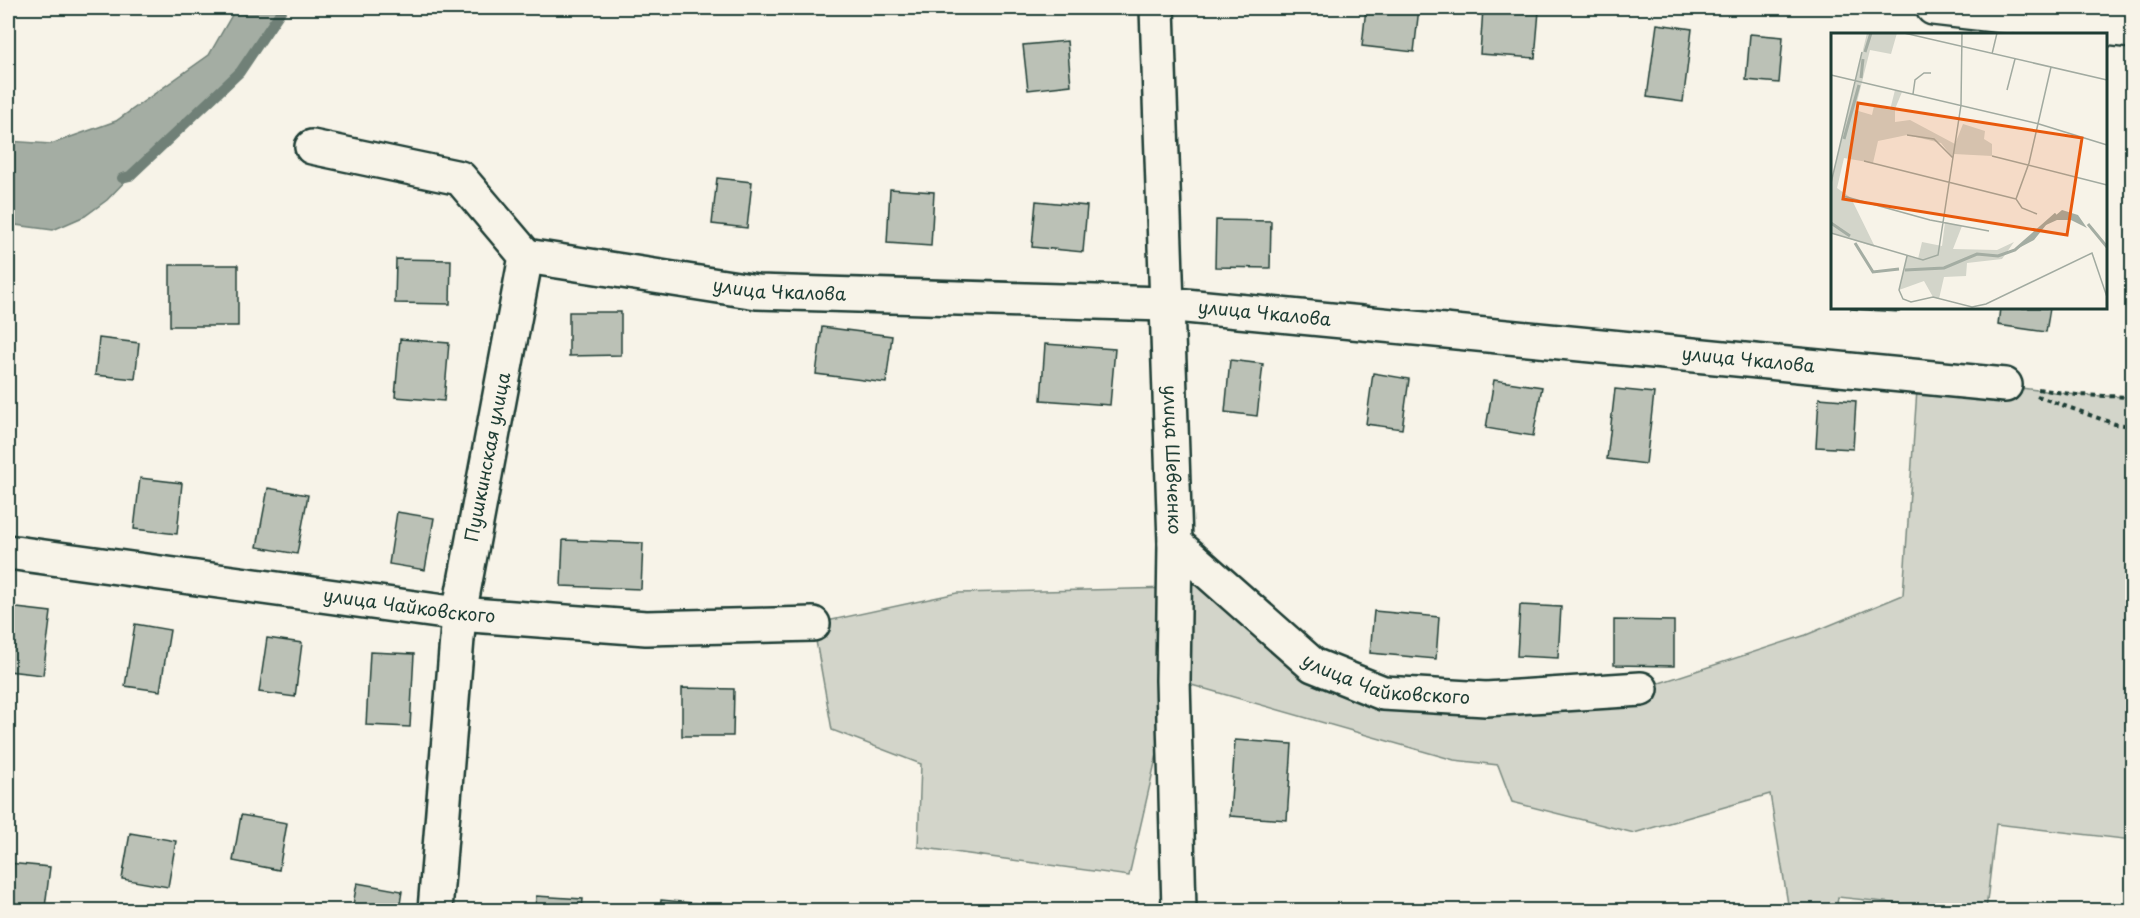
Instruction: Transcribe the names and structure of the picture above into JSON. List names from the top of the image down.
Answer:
{
  "streets": {
    "street": [
      "улица Чкалова",
      "Пушкинская улица",
      "улица Шевченко",
      "улица Чайковского"
    ]
  },
  "crossings": [
    ["улица Чкалова", "Пушкинская улица"],
    ["улица Чкалова", "улица Шевченко"],
    ["Пушкинская улица", "улица Чайковского"],
    ["улица Шевченко", "улица Чайковского"]
  ]
}
